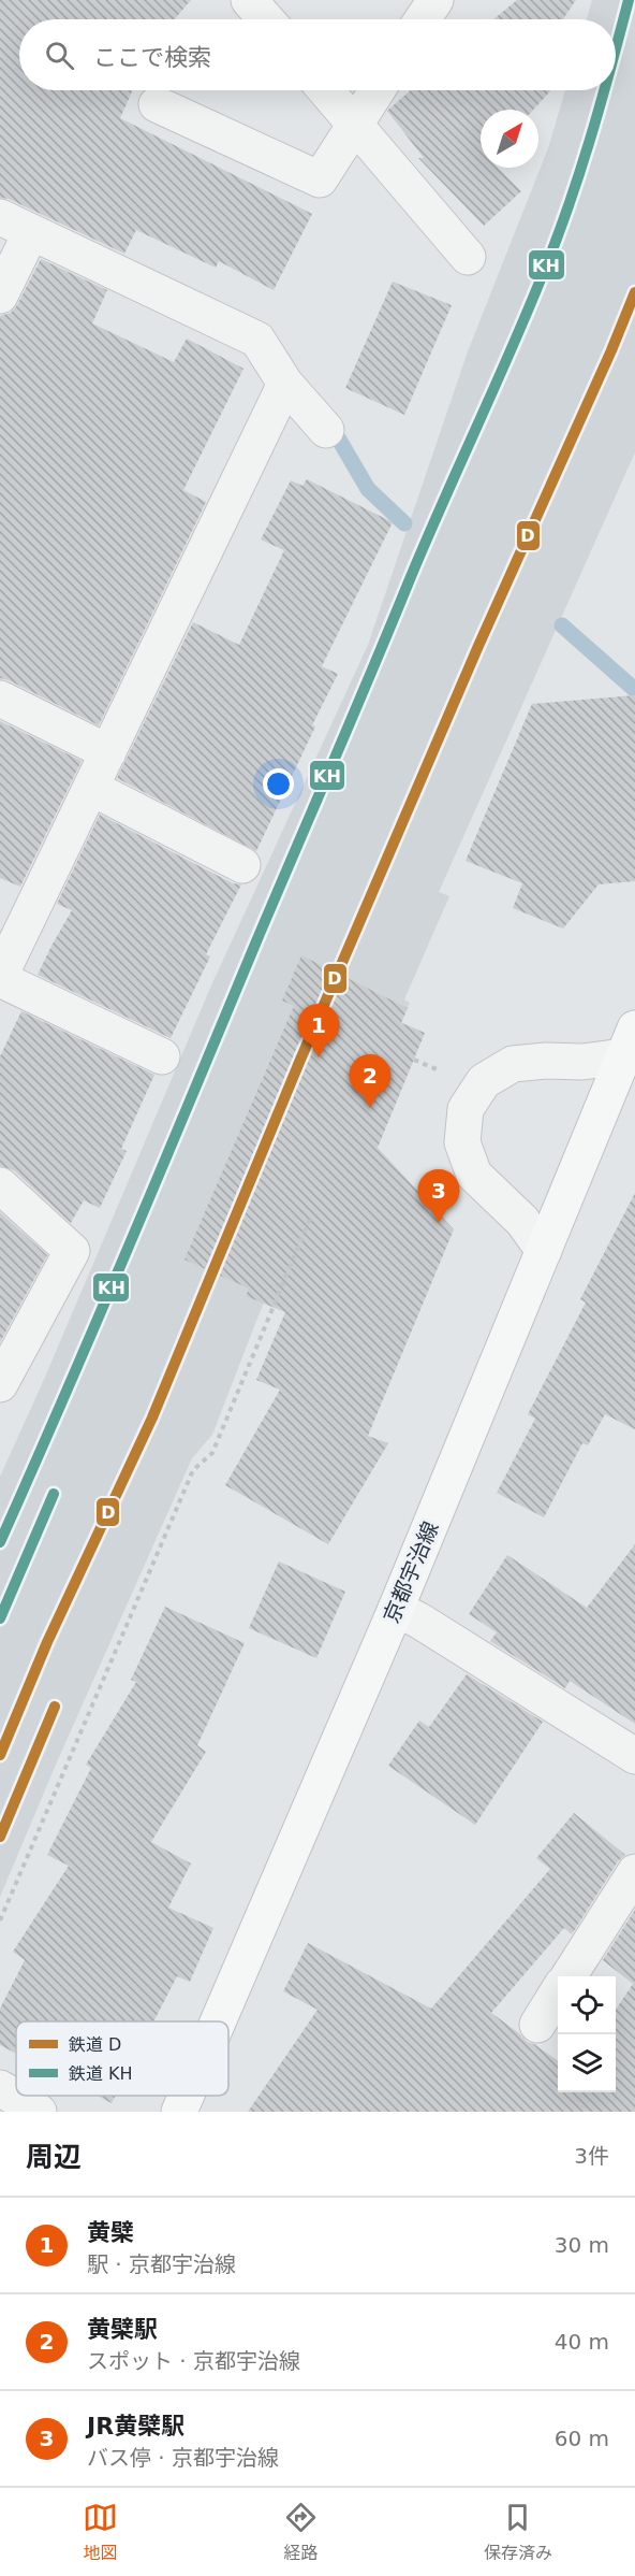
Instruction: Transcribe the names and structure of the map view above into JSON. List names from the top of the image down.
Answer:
{
  "streets": {
    "main road": ["京都宇治線"]
  },
  "lines": ["rail line KH", "rail line D"],
  "legend": ["鉄道 D", "鉄道 KH"],
  "north": "top right",
  "page": {
    "search": "ここで検索",
    "pins": ["1", "2", "3"],
    "heading": ["周辺", "3件"],
    "list": [
      {
        "mark": "1",
        "name": "黄檗",
        "note": "駅 · 京都宇治線",
        "value": "30 m"
      },
      {
        "mark": "2",
        "name": "黄檗駅",
        "note": "スポット · 京都宇治線",
        "value": "40 m"
      },
      {
        "mark": "3",
        "name": "JR黄檗駅",
        "note": "バス停 · 京都宇治線",
        "value": "60 m"
      }
    ],
    "nav": ["地図", "経路", "保存済み"]
  }
}
